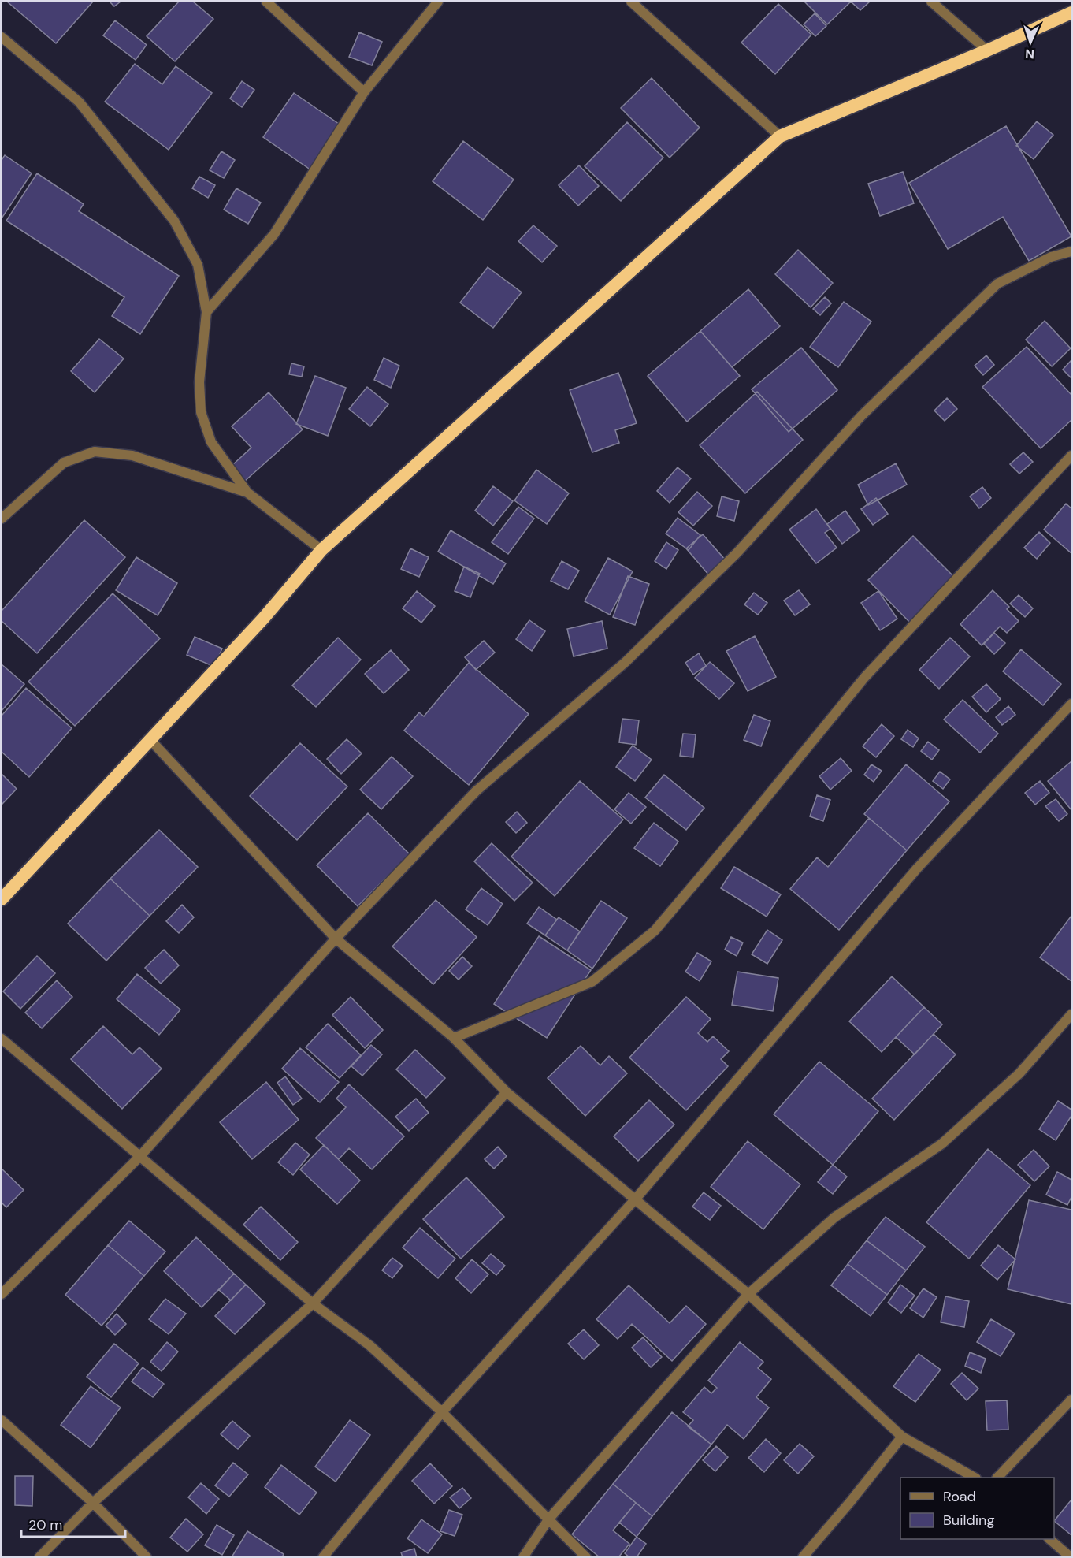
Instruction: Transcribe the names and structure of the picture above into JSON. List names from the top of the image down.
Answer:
{
  "legend": ["Road", "Building"],
  "scale_bar": "20 m",
  "north": "bottom"
}
